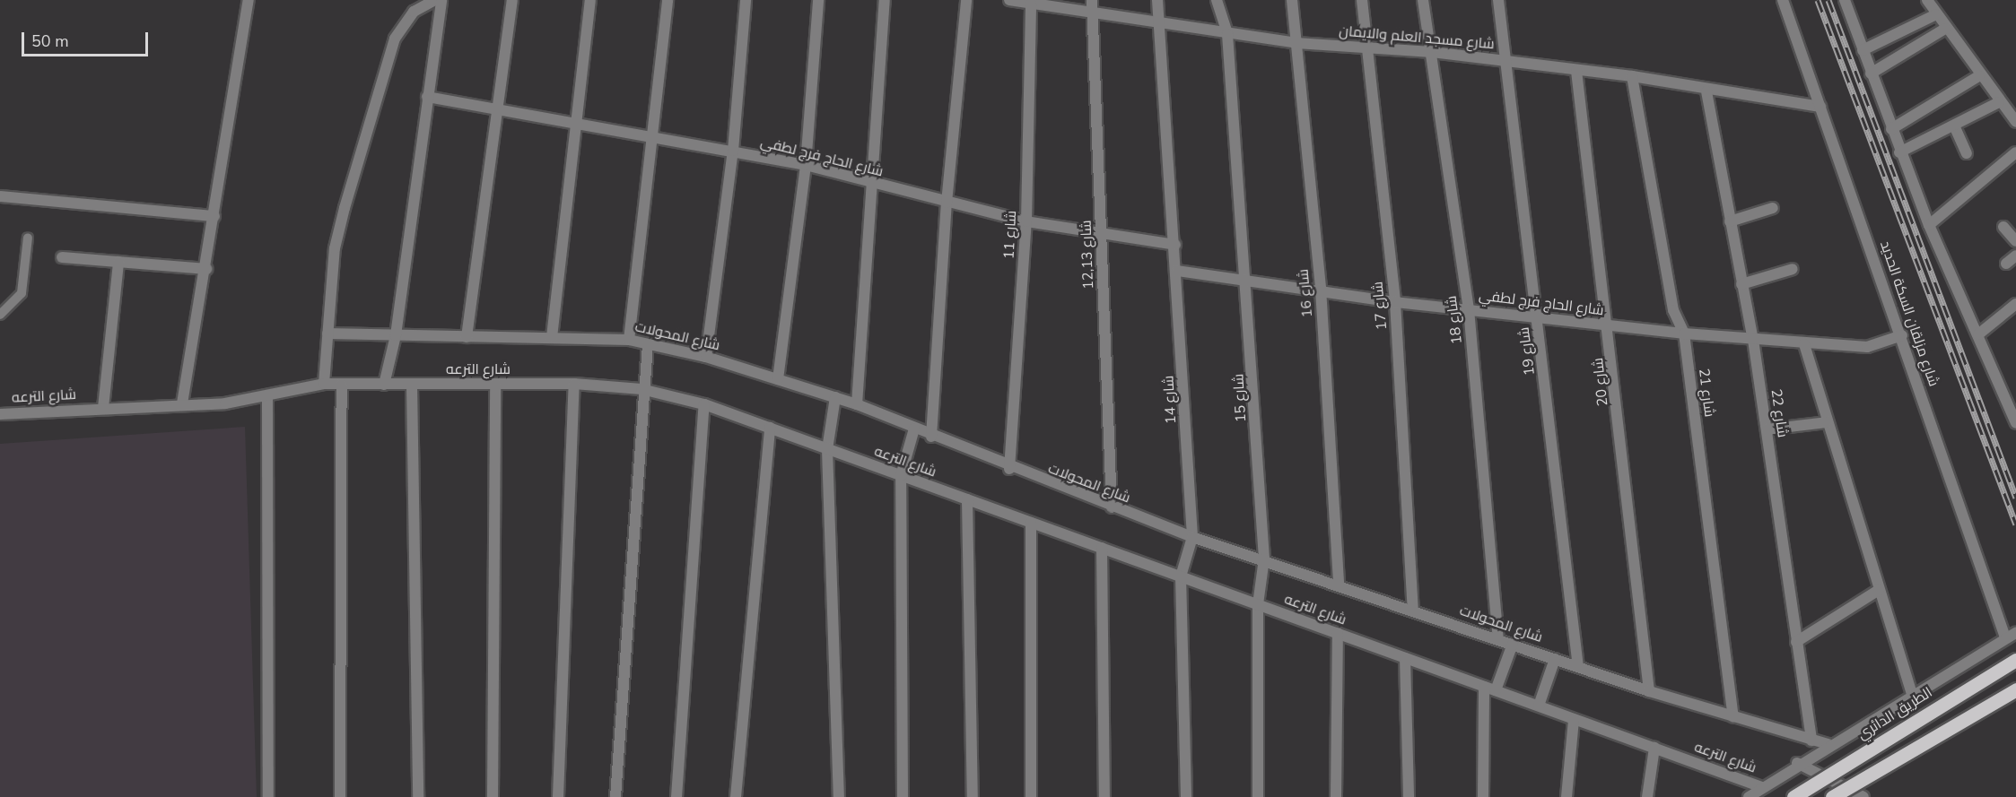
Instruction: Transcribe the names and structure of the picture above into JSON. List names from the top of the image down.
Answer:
{
  "streets": {
    "main road": ["الطريق الدائري"],
    "street": [
      "شارع مسجد العلم والايمان",
      "شارع الحاج فرج لطفي",
      "شارع 11",
      "شارع 12,13",
      "شارع 16",
      "شارع 17",
      "شارع مزلقان السكة الحديد",
      "شارع 18",
      "شارع المحولات",
      "شارع 19",
      "شارع الترعه",
      "شارع 20",
      "شارع 21",
      "شارع 15",
      "شارع 14",
      "شارع 22"
    ]
  },
  "crossings": [
    ["شارع مسجد العلم والايمان", "شارع 11"],
    ["شارع مسجد العلم والايمان", "شارع 12,13"],
    ["شارع مسجد العلم والايمان", "شارع 16"],
    ["شارع مسجد العلم والايمان", "شارع 17"],
    ["شارع مسجد العلم والايمان", "شارع مزلقان السكة الحديد"],
    ["شارع مسجد العلم والايمان", "شارع 18"],
    ["شارع مسجد العلم والايمان", "شارع 19"],
    ["شارع مسجد العلم والايمان", "شارع 20"],
    ["شارع مسجد العلم والايمان", "شارع 21"],
    ["شارع مسجد العلم والايمان", "شارع 15"],
    ["شارع مسجد العلم والايمان", "شارع 14"],
    ["شارع مسجد العلم والايمان", "شارع 22"],
    ["شارع الحاج فرج لطفي", "شارع 11"],
    ["شارع الحاج فرج لطفي", "شارع 12,13"],
    ["شارع الحاج فرج لطفي", "شارع 16"],
    ["شارع الحاج فرج لطفي", "شارع 17"],
    ["شارع الحاج فرج لطفي", "شارع مزلقان السكة الحديد"],
    ["شارع الحاج فرج لطفي", "شارع 18"],
    ["شارع الحاج فرج لطفي", "شارع 19"],
    ["شارع الحاج فرج لطفي", "شارع 20"],
    ["شارع الحاج فرج لطفي", "شارع 21"],
    ["شارع الحاج فرج لطفي", "شارع 15"],
    ["شارع الحاج فرج لطفي", "شارع 14"],
    ["شارع الحاج فرج لطفي", "شارع 22"],
    ["شارع 11", "شارع المحولات"],
    ["شارع 12,13", "شارع المحولات"],
    ["شارع 16", "شارع المحولات"],
    ["شارع 17", "شارع المحولات"],
    ["شارع 18", "شارع المحولات"],
    ["شارع المحولات", "شارع 19"],
    ["شارع المحولات", "شارع 20"],
    ["شارع المحولات", "شارع 21"],
    ["شارع المحولات", "شارع 15"],
    ["شارع المحولات", "شارع 14"],
    ["شارع المحولات", "شارع 22"],
    ["شارع الترعه", "شارع 15"],
    ["شارع الترعه", "شارع 14"]
  ],
  "scale_bar": "50 m"
}
